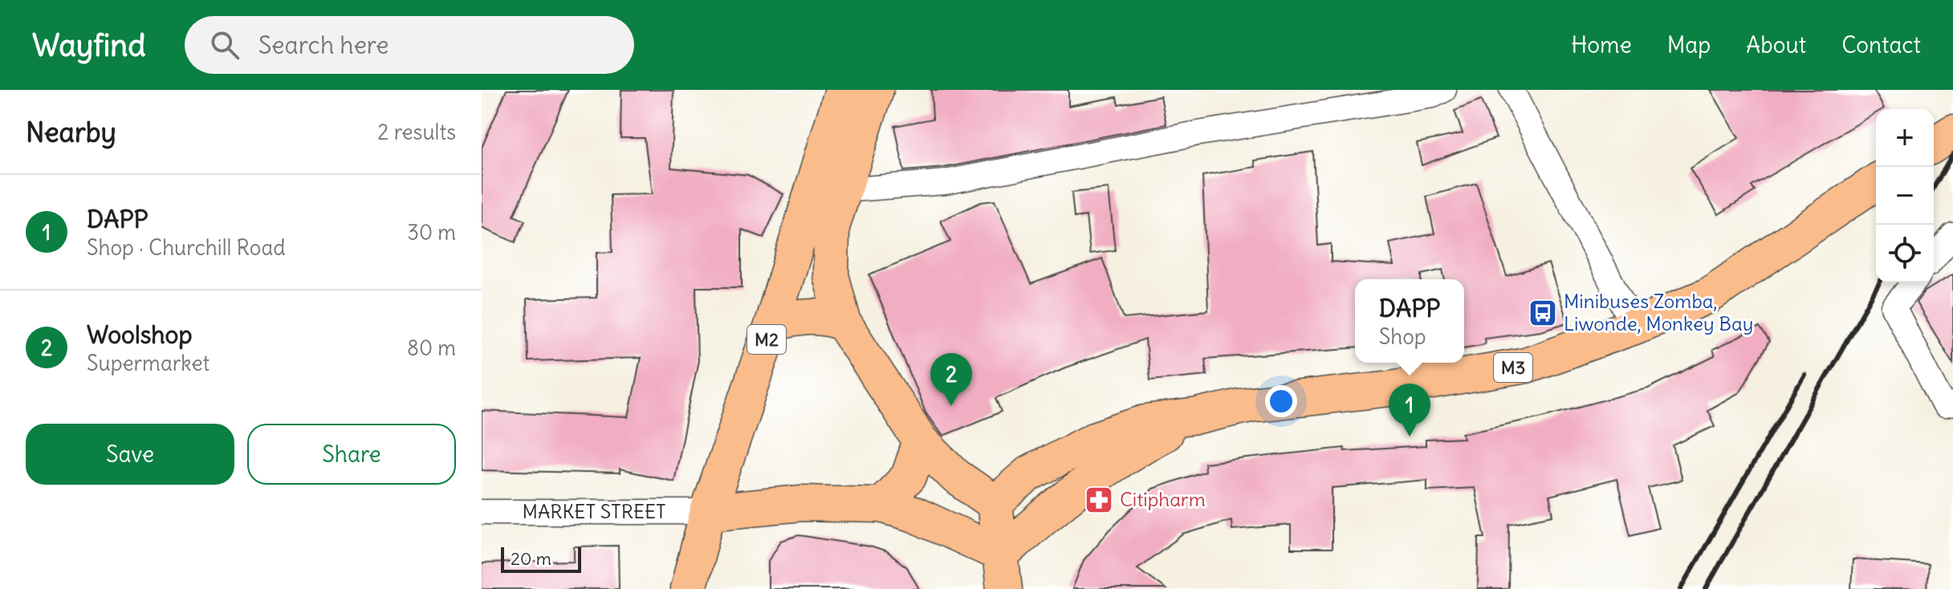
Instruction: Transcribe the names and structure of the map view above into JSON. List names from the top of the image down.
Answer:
{
  "streets": {
    "highway": ["M2", "M3"],
    "street": ["MARKET STREET"]
  },
  "crossings": [
    ["M2", "MARKET STREET"]
  ],
  "places": {
    "bus stop": ["Minibuses Zomba, Liwonde, Monkey Bay"],
    "pharmacy": ["Citipharm"]
  },
  "scale_bar": "20 m",
  "page": {
    "header": "Wayfind",
    "search": "Search here",
    "nav": [
      "Home",
      "Map",
      "About",
      "Contact"
    ],
    "heading": ["Nearby", "2 results"],
    "map_buttons": ["+", "−"],
    "list": [
      {
        "mark": "1",
        "name": "DAPP",
        "note": "Shop · Churchill Road",
        "value": "30 m"
      },
      {
        "mark": "2",
        "name": "Woolshop",
        "note": "Supermarket",
        "value": "80 m"
      }
    ],
    "popup": ["DAPP", "Shop"],
    "pins": ["2", "1"],
    "buttons": ["Save", "Share"],
    "scale": "20 m"
  }
}
